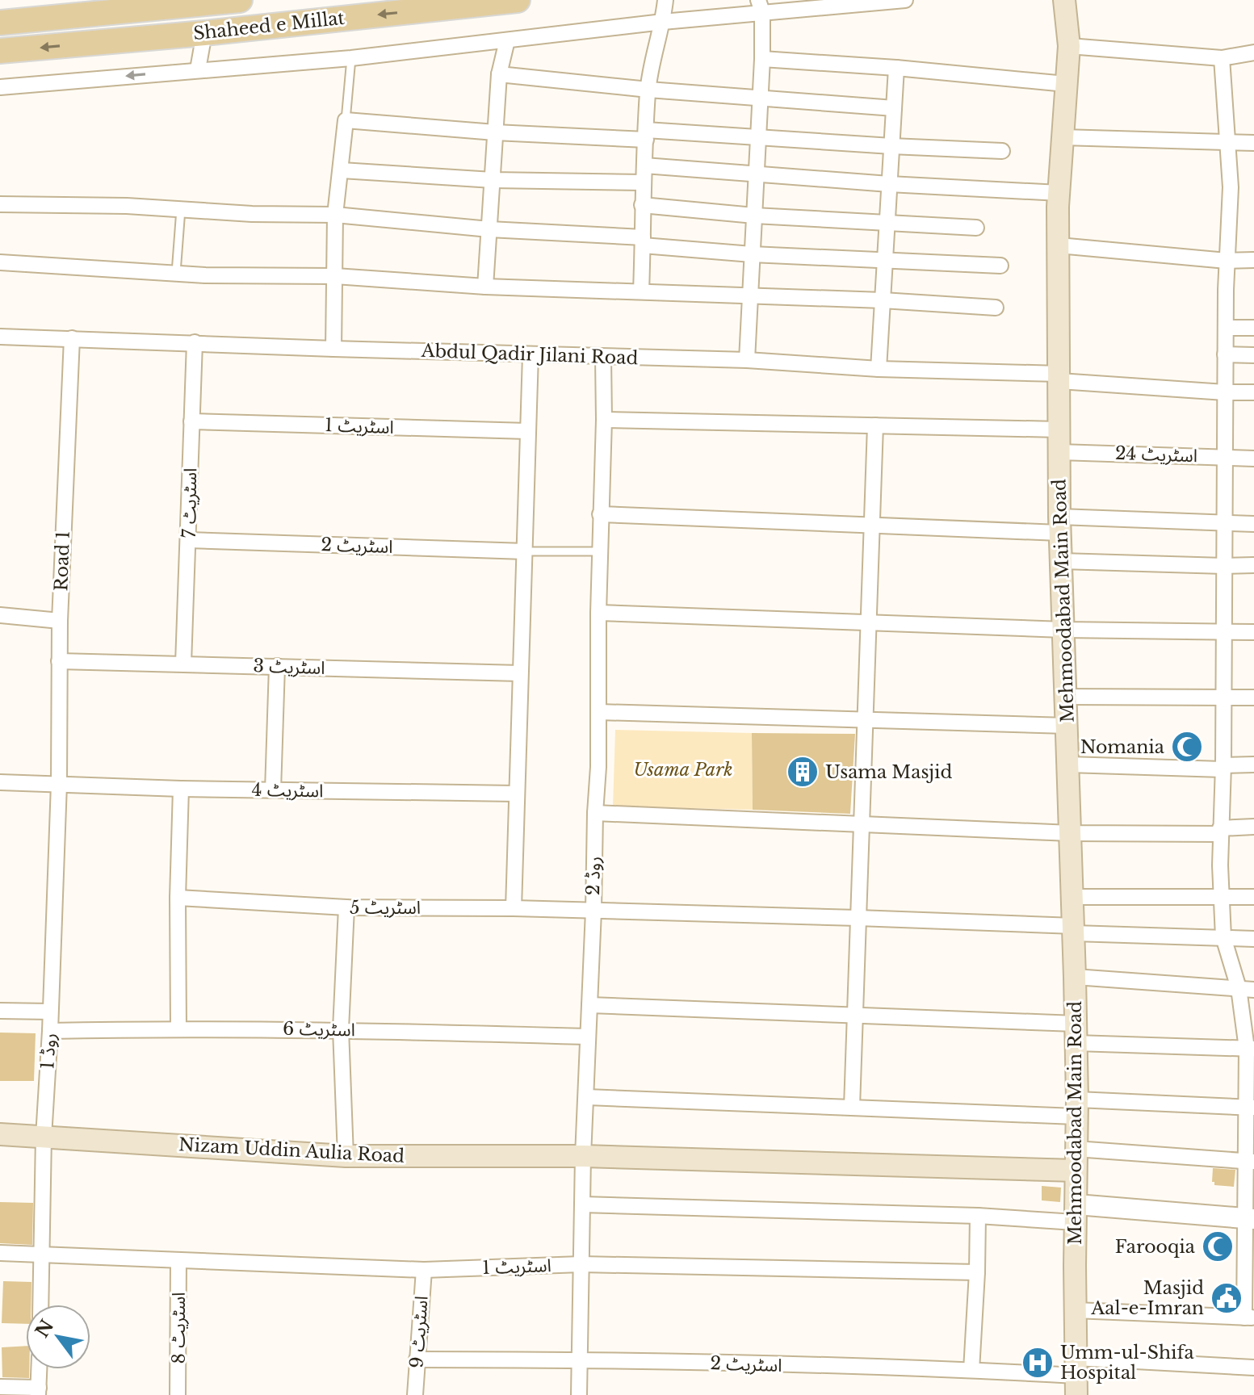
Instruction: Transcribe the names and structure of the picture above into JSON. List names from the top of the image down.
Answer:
{
  "streets": {
    "main road": ["Shaheed e Millat", "Mehmoodabad Main Road", "Nizam Uddin Aulia Road"],
    "street": [
      "Abdul Qadir Jilani Road",
      "اسٹریٹ 1",
      "اسٹریٹ 24",
      "اسٹریٹ 7",
      "اسٹریٹ 2",
      "Road 1",
      "اسٹریٹ 3",
      "اسٹریٹ 4",
      "روڈ 2",
      "اسٹریٹ 5",
      "اسٹریٹ 6",
      "روڈ 1",
      "اسٹریٹ 8",
      "اسٹریٹ 9"
    ]
  },
  "crossings": [
    ["Abdul Qadir Jilani Road", "اسٹریٹ 7"],
    ["Abdul Qadir Jilani Road", "Road 1"],
    ["Abdul Qadir Jilani Road", "Mehmoodabad Main Road"],
    ["Abdul Qadir Jilani Road", "روڈ 2"],
    ["اسٹریٹ 1", "اسٹریٹ 7"],
    ["اسٹریٹ 1", "روڈ 2"],
    ["اسٹریٹ 1", "روڈ 1"],
    ["اسٹریٹ 1", "اسٹریٹ 8"],
    ["اسٹریٹ 1", "اسٹریٹ 9"],
    ["اسٹریٹ 24", "Mehmoodabad Main Road"],
    ["اسٹریٹ 7", "اسٹریٹ 2"],
    ["اسٹریٹ 7", "اسٹریٹ 3"],
    ["اسٹریٹ 2", "Mehmoodabad Main Road"],
    ["اسٹریٹ 2", "روڈ 2"],
    ["اسٹریٹ 2", "اسٹریٹ 9"],
    ["Road 1", "اسٹریٹ 3"],
    ["Road 1", "اسٹریٹ 4"],
    ["Road 1", "روڈ 1"],
    ["Mehmoodabad Main Road", "اسٹریٹ 5"],
    ["Mehmoodabad Main Road", "Nizam Uddin Aulia Road"],
    ["اسٹریٹ 4", "روڈ 1"],
    ["روڈ 2", "اسٹریٹ 5"],
    ["روڈ 2", "اسٹریٹ 6"],
    ["روڈ 2", "Nizam Uddin Aulia Road"],
    ["اسٹریٹ 6", "روڈ 1"],
    ["روڈ 1", "Nizam Uddin Aulia Road"]
  ],
  "parks": ["Usama Park"],
  "places": {
    "mosque": ["Nomania", "Farooqia"],
    "building": ["Usama Masjid"],
    "public building": ["Masjid Aal-e-Imran"],
    "hospital": ["Umm-ul-Shifa Hospital"]
  },
  "north": "top left"
}
